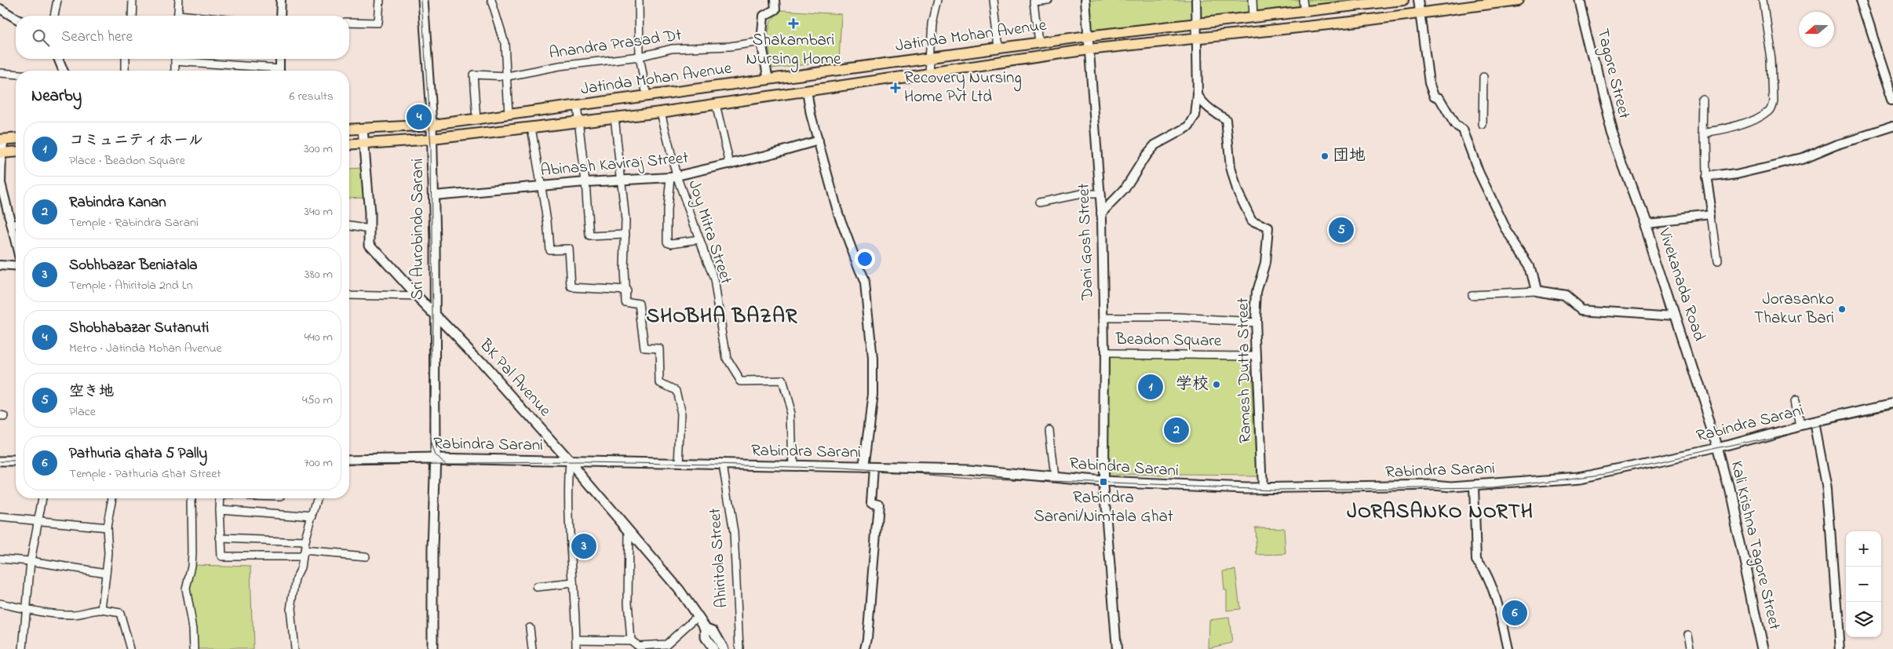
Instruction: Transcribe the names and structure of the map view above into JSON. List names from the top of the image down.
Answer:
{
  "streets": {
    "main road": [
      "Jatinda Mohan Avenue",
      "Tagore Street",
      "Sri Aurobindo Sarani",
      "Vivekanada Road",
      "BK Pal Avenue",
      "Rabindra Sarani",
      "Kali Krishna Tagore Street"
    ],
    "street": [
      "Anandra Prasad Dt",
      "Abinash Kaviraj Street",
      "Joy Mitra Street",
      "Dani Gosh Street",
      "Beadon Square",
      "Ramesh Dutta Street",
      "Ahiritola Street"
    ]
  },
  "crossings": [
    ["Jatinda Mohan Avenue", "Anandra Prasad Dt"],
    ["Jatinda Mohan Avenue", "Sri Aurobindo Sarani"],
    ["Jatinda Mohan Avenue", "Dani Gosh Street"],
    ["Jatinda Mohan Avenue", "BK Pal Avenue"],
    ["Tagore Street", "Vivekanada Road"],
    ["Abinash Kaviraj Street", "Sri Aurobindo Sarani"],
    ["Abinash Kaviraj Street", "Joy Mitra Street"],
    ["Sri Aurobindo Sarani", "BK Pal Avenue"],
    ["Sri Aurobindo Sarani", "Rabindra Sarani"],
    ["Joy Mitra Street", "Rabindra Sarani"],
    ["Dani Gosh Street", "Beadon Square"],
    ["Dani Gosh Street", "Rabindra Sarani"],
    ["Vivekanada Road", "Rabindra Sarani"],
    ["Vivekanada Road", "Kali Krishna Tagore Street"],
    ["Beadon Square", "Ramesh Dutta Street"],
    ["Ramesh Dutta Street", "Rabindra Sarani"],
    ["BK Pal Avenue", "Rabindra Sarani"],
    ["Rabindra Sarani", "Kali Krishna Tagore Street"],
    ["Rabindra Sarani", "Ahiritola Street"]
  ],
  "districts": ["SHOBHA BAZAR", "JORASANKO NORTH"],
  "places": {
    "health": ["Shakambari Nursing Home", "Recovery Nursing Home Pvt Ltd"],
    "other": ["団地", "Jorasanko Thakur Bari", "学校"],
    "transit": ["Rabindra Sarani/Nimtala Ghat"]
  },
  "north": "left",
  "page": {
    "search": "Search here",
    "heading": ["Nearby", "6 results"],
    "pins": [
      "4",
      "5",
      "1",
      "2",
      "3",
      "6"
    ],
    "list": [
      {
        "mark": "1",
        "name": "コミュニティホール",
        "note": "Place · Beadon Square",
        "value": "300 m"
      },
      {
        "mark": "2",
        "name": "Rabindra Kanan",
        "note": "Temple · Rabindra Sarani",
        "value": "340 m"
      },
      {
        "mark": "3",
        "name": "Sobhbazar Beniatala",
        "note": "Temple · Ahiritola 2nd Ln",
        "value": "380 m"
      },
      {
        "mark": "4",
        "name": "Shobhabazar Sutanuti",
        "note": "Metro · Jatinda Mohan Avenue",
        "value": "440 m"
      },
      {
        "mark": "5",
        "name": "空き地",
        "note": "Place",
        "value": "450 m"
      },
      {
        "mark": "6",
        "name": "Pathuria Ghata 5 Pally",
        "note": "Temple · Pathuria Ghat Street",
        "value": "700 m"
      }
    ],
    "map_buttons": ["+", "−"]
  }
}
